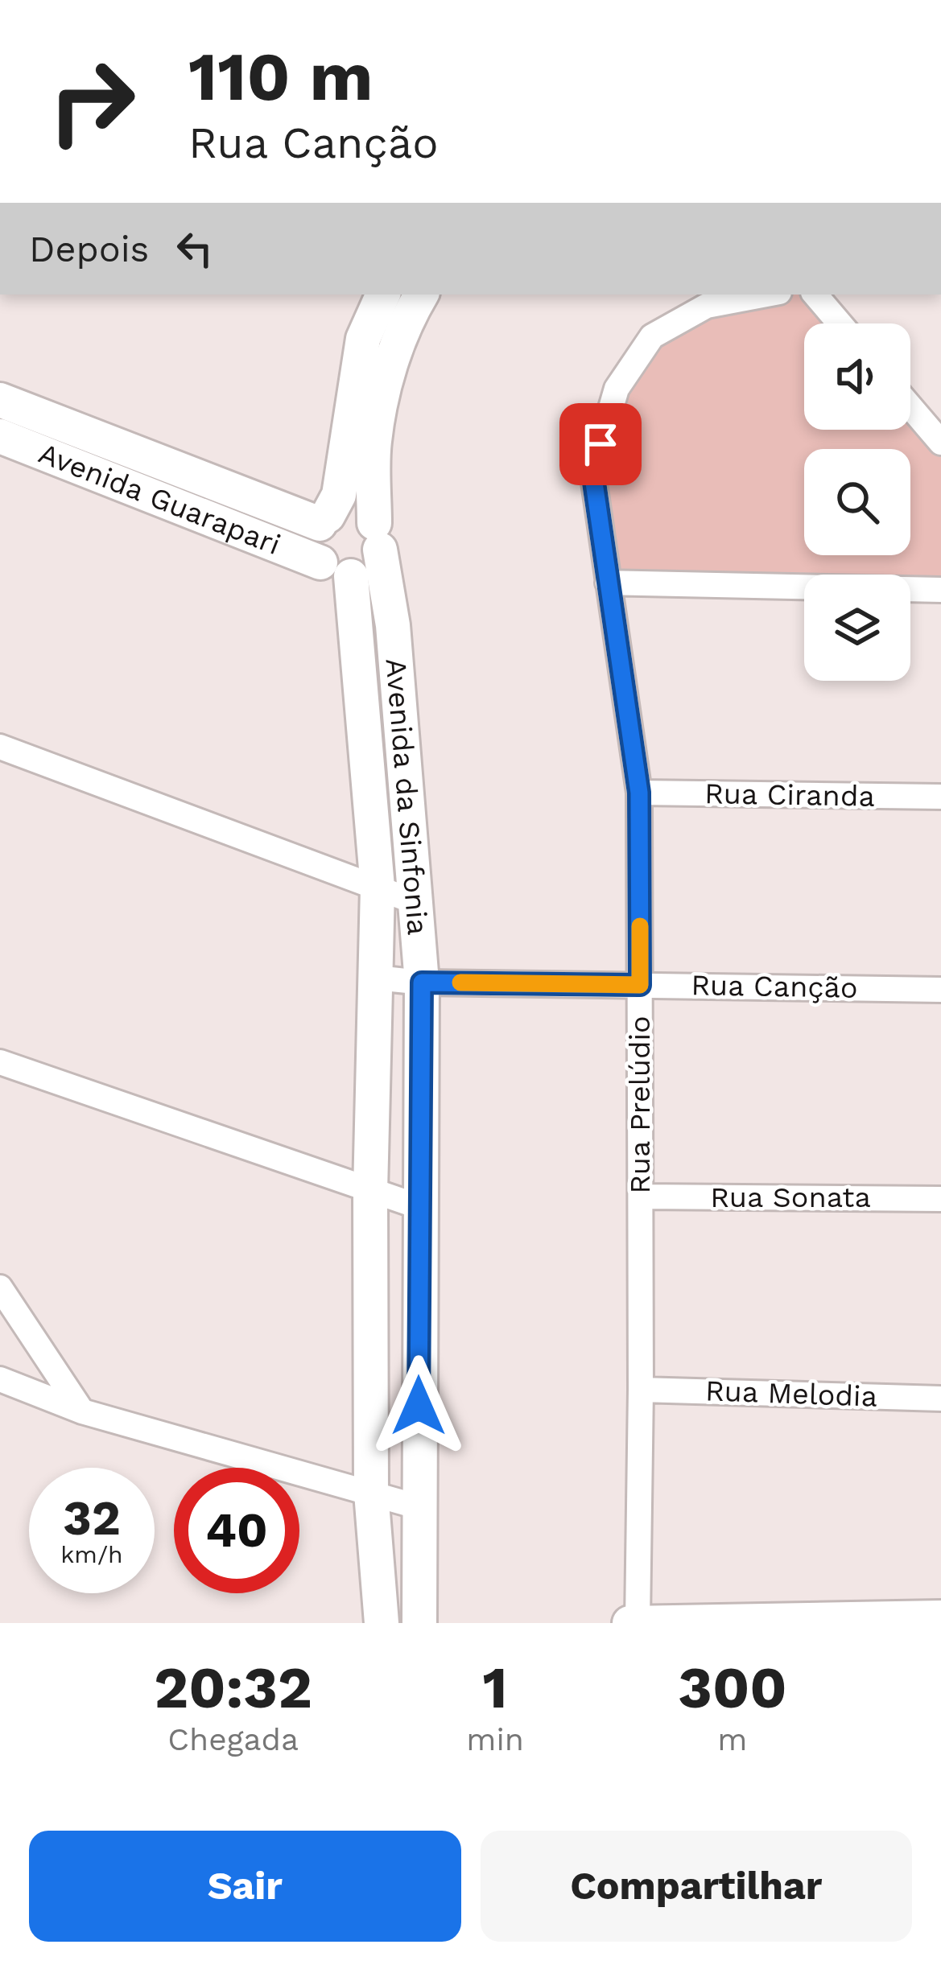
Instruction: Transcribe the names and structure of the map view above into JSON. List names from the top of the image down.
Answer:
{
  "streets": {
    "street": [
      "Avenida Guarapari",
      "Rua Ciranda",
      "Avenida da Sinfonia",
      "Rua Canção",
      "Rua Prelúdio",
      "Rua Sonata",
      "Rua Melodia"
    ]
  },
  "crossings": [
    ["Avenida Guarapari", "Avenida da Sinfonia"],
    ["Rua Ciranda", "Rua Prelúdio"],
    ["Avenida da Sinfonia", "Rua Canção"],
    ["Rua Canção", "Rua Prelúdio"],
    ["Rua Prelúdio", "Rua Sonata"],
    ["Rua Prelúdio", "Rua Melodia"]
  ],
  "page": {
    "turn": ["110 m", "Rua Canção"],
    "then": "Depois",
    "speed": "32 km/h",
    "limit": "40",
    "eta": [
      "20:32",
      "Chegada",
      "1",
      "min",
      "300",
      "m"
    ],
    "buttons": ["Sair", "Compartilhar"]
  }
}
